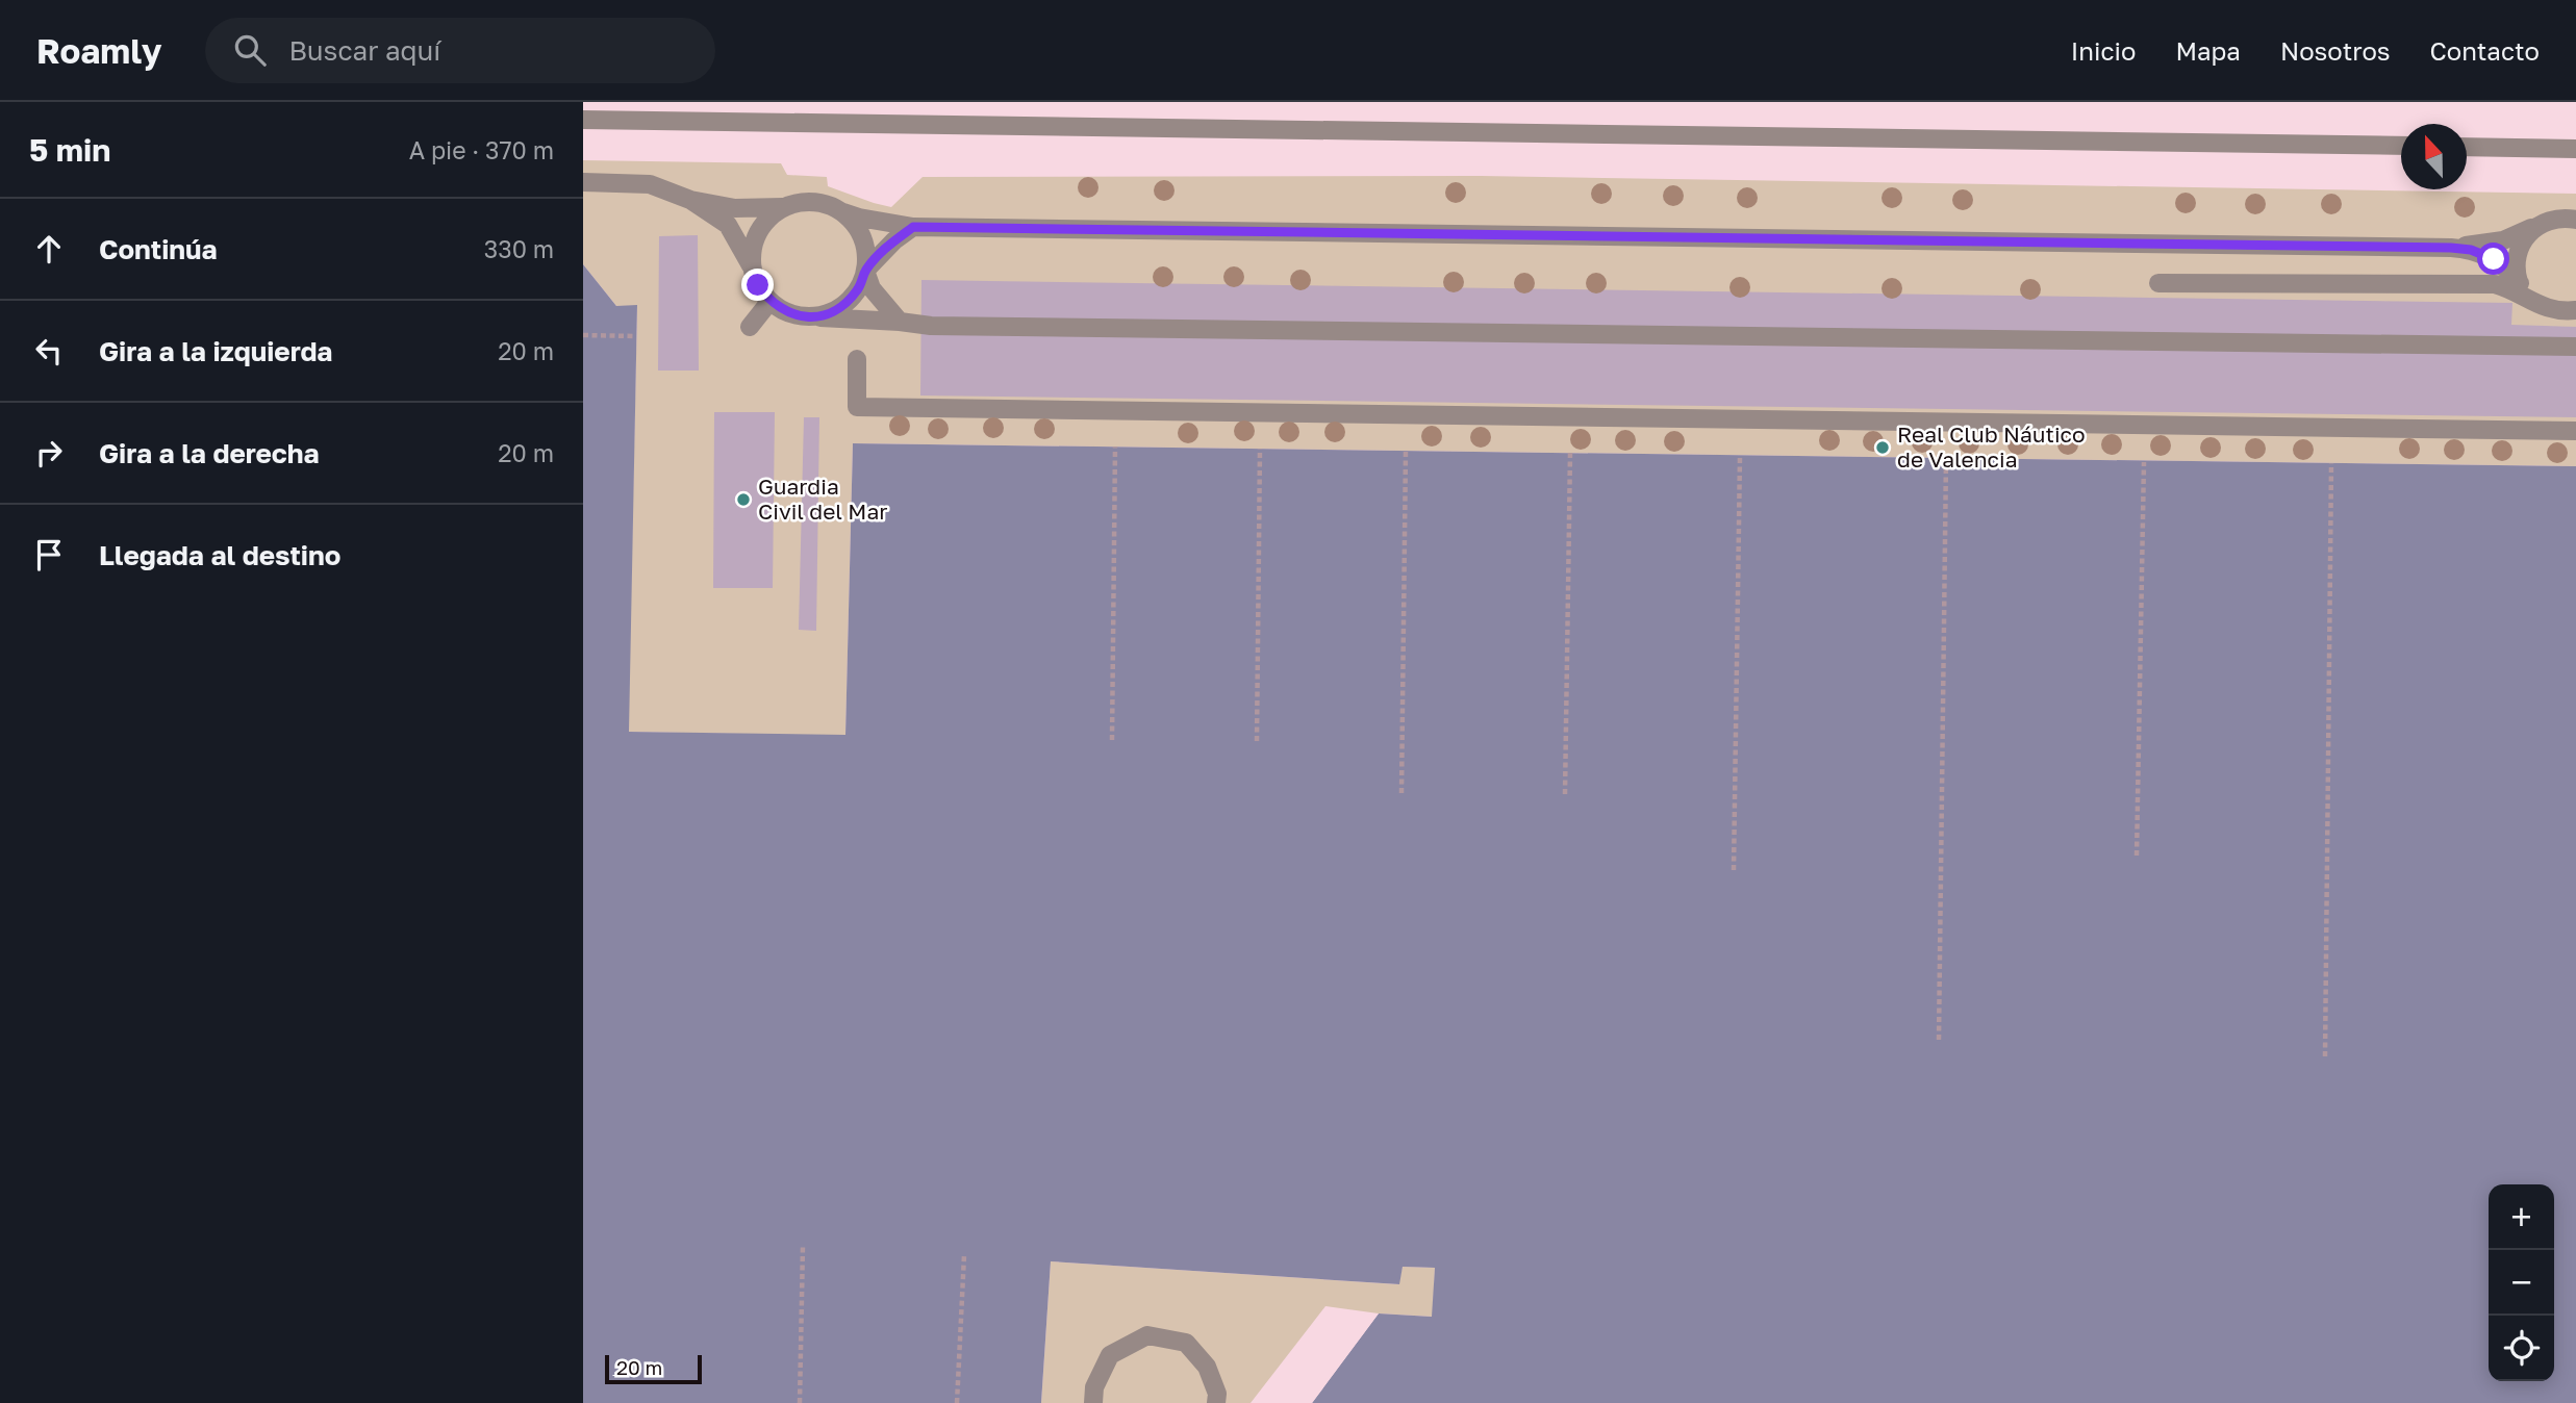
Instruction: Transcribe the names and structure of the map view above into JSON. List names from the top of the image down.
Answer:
{
  "places": ["Real Club Náutico de Valencia", "Guardia Civil del Mar"],
  "scale_bar": "20 m",
  "north": "top",
  "page": {
    "header": "Roamly",
    "search": "Buscar aquí",
    "nav": [
      "Inicio",
      "Mapa",
      "Nosotros",
      "Contacto"
    ],
    "heading": ["5 min", "A pie · 370 m"],
    "list": [
      ["Continúa", "330 m"],
      ["Gira a la izquierda", "20 m"],
      ["Gira a la derecha", "20 m"],
      "Llegada al destino"
    ],
    "map_buttons": ["+", "−"],
    "scale": "20 m"
  }
}
